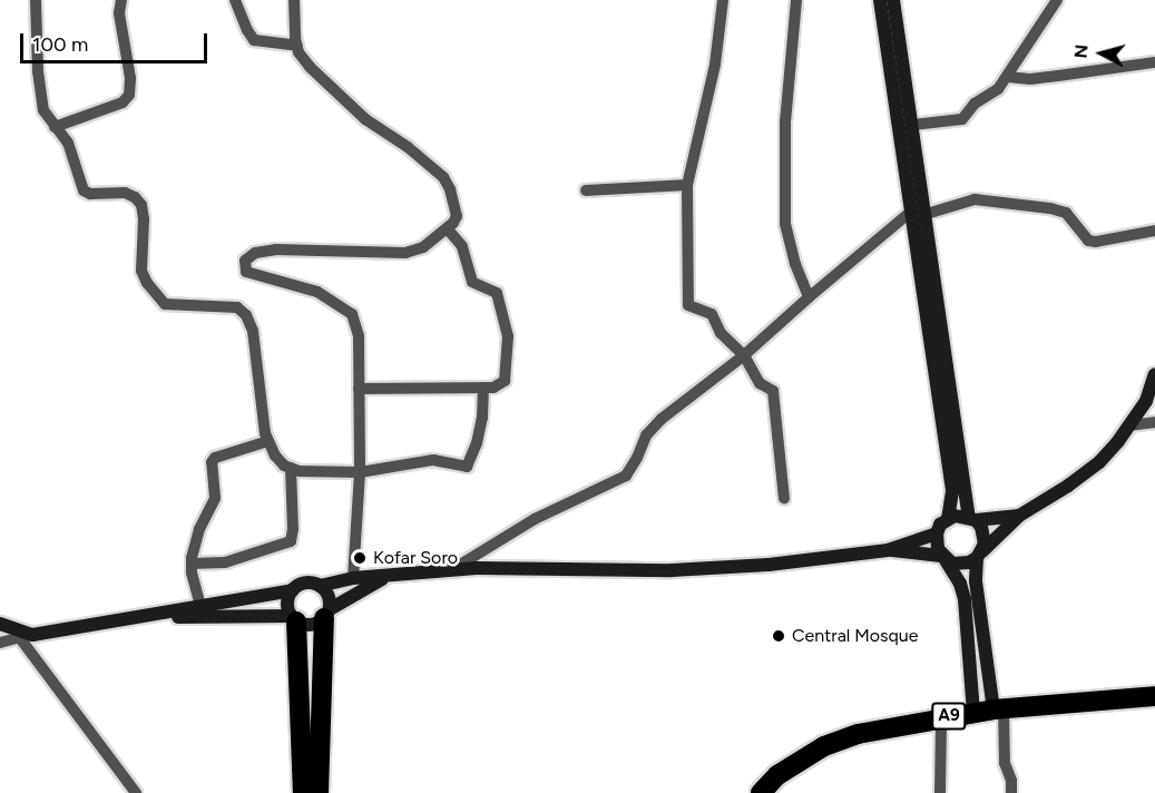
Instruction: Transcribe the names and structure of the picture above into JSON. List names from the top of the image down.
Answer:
{
  "streets": {
    "highway": ["A9"]
  },
  "places": ["Kofar Soro", "Central Mosque"],
  "scale_bar": "100 m",
  "north": "left"
}
